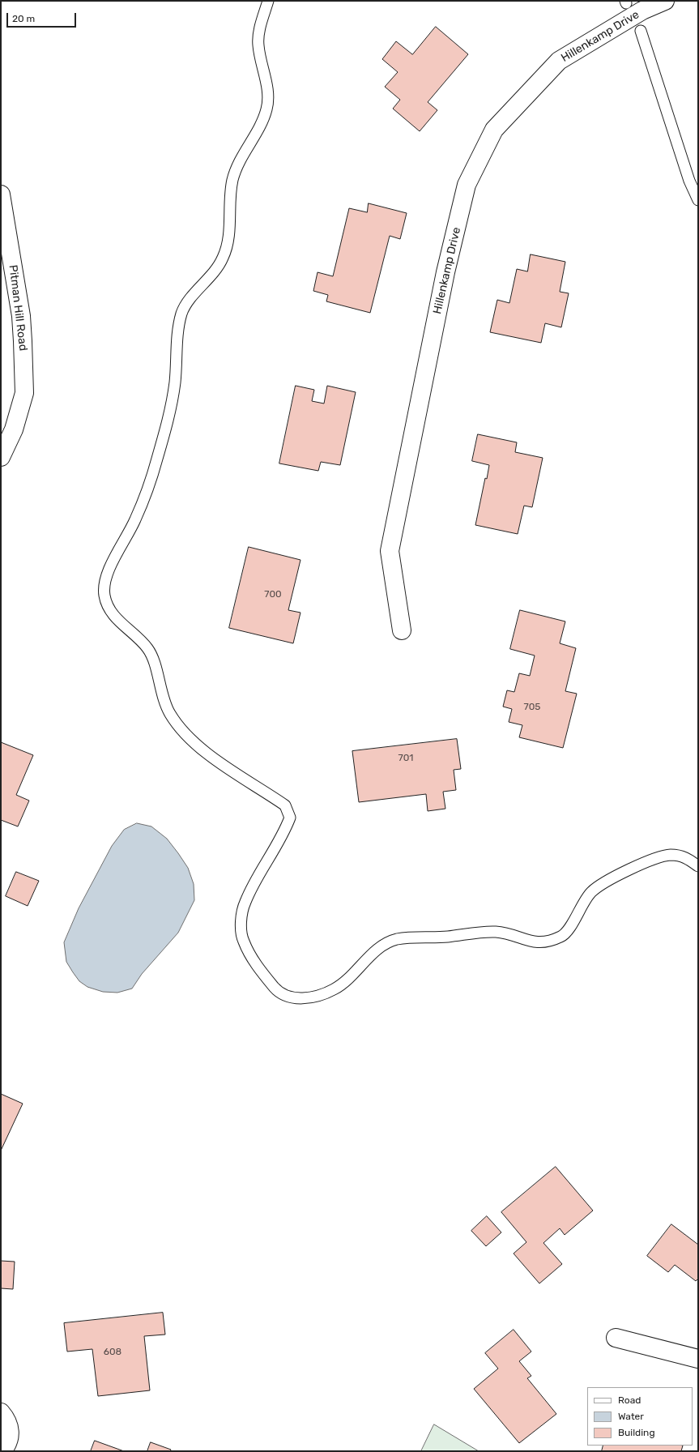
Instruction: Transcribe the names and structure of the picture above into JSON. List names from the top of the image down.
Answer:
{
  "streets": {
    "street": ["Hillenkamp Drive", "Pitman Hill Road"]
  },
  "house_numbers": [
    "700",
    "705",
    "701",
    "608"
  ],
  "legend": ["Road", "Water", "Building"],
  "scale_bar": "20 m"
}
